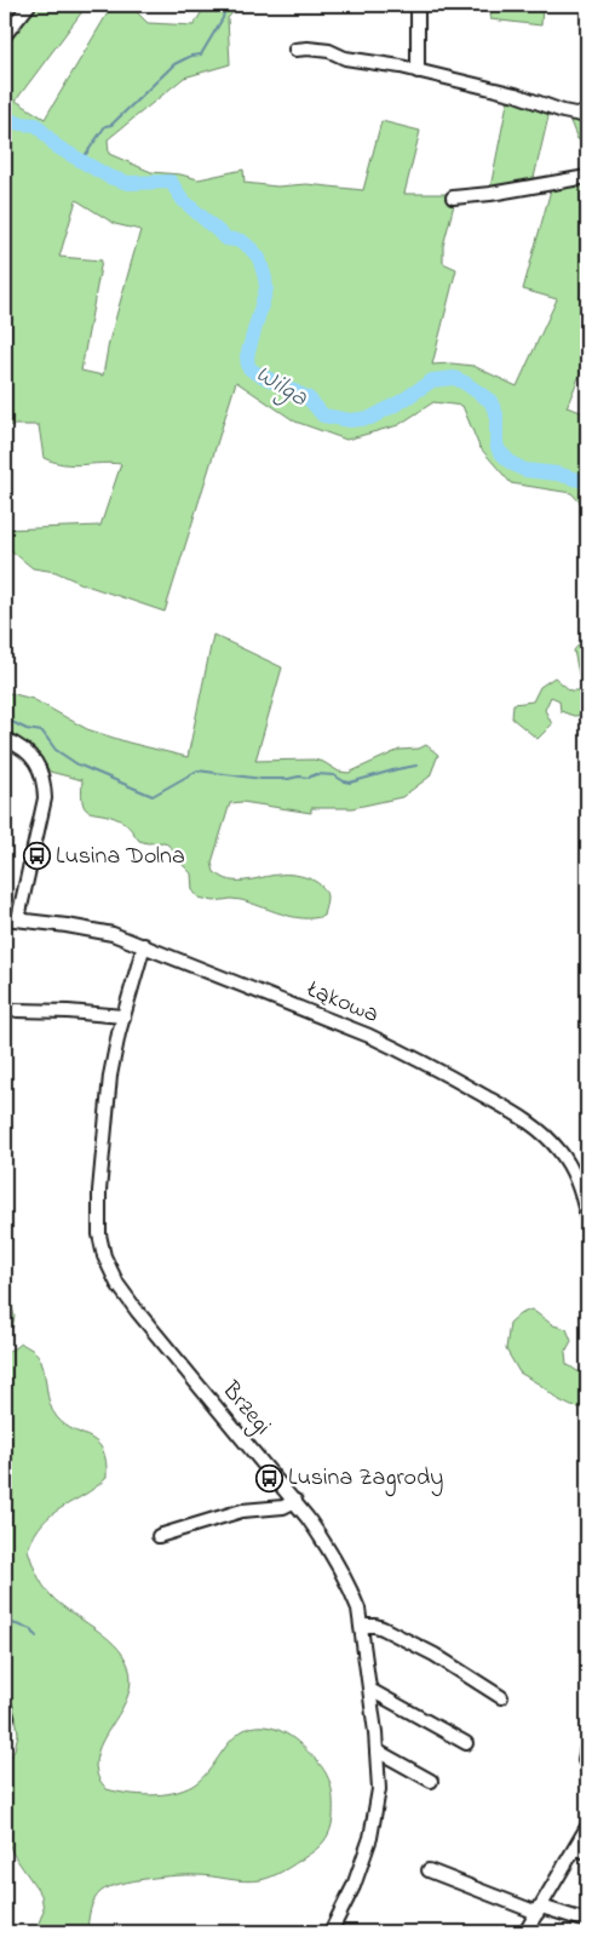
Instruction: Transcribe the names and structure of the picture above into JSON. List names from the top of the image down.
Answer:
{
  "streets": {
    "street": ["Łąkowa", "Brzegi"]
  },
  "crossings": [
    ["Łąkowa", "Brzegi"]
  ],
  "water": ["Wilga"],
  "places": {
    "bus stop": ["Lusina Dolna", "Lusina Zagrody"]
  }
}
